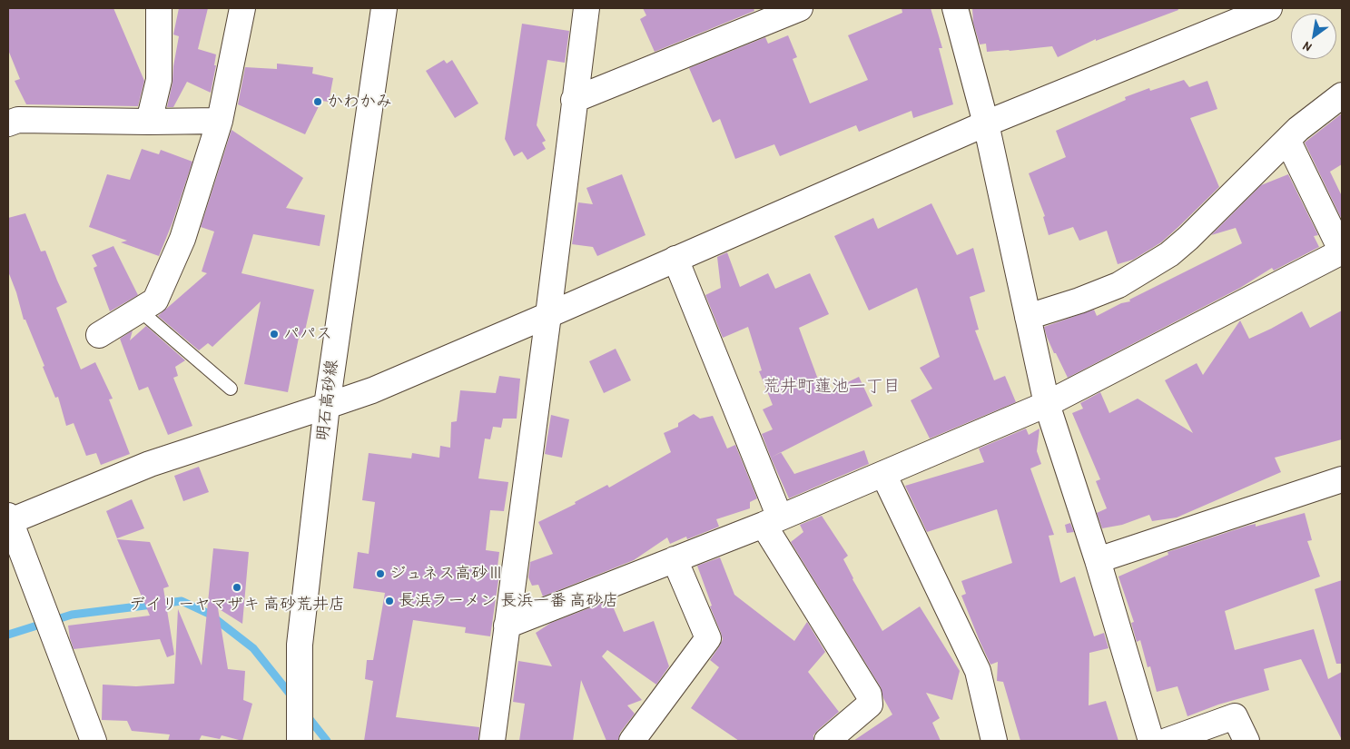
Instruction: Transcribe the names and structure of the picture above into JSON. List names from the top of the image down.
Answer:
{
  "streets": {
    "street": ["明石高砂線"]
  },
  "districts": ["荒井町蓮池一丁目"],
  "places": [
    "かわかみ",
    "パパス",
    "ジュネス高砂Ⅲ",
    "デイリーヤマザキ 高砂荒井店",
    "長浜ラーメン 長浜一番 高砂店"
  ],
  "north": "bottom left"
}
